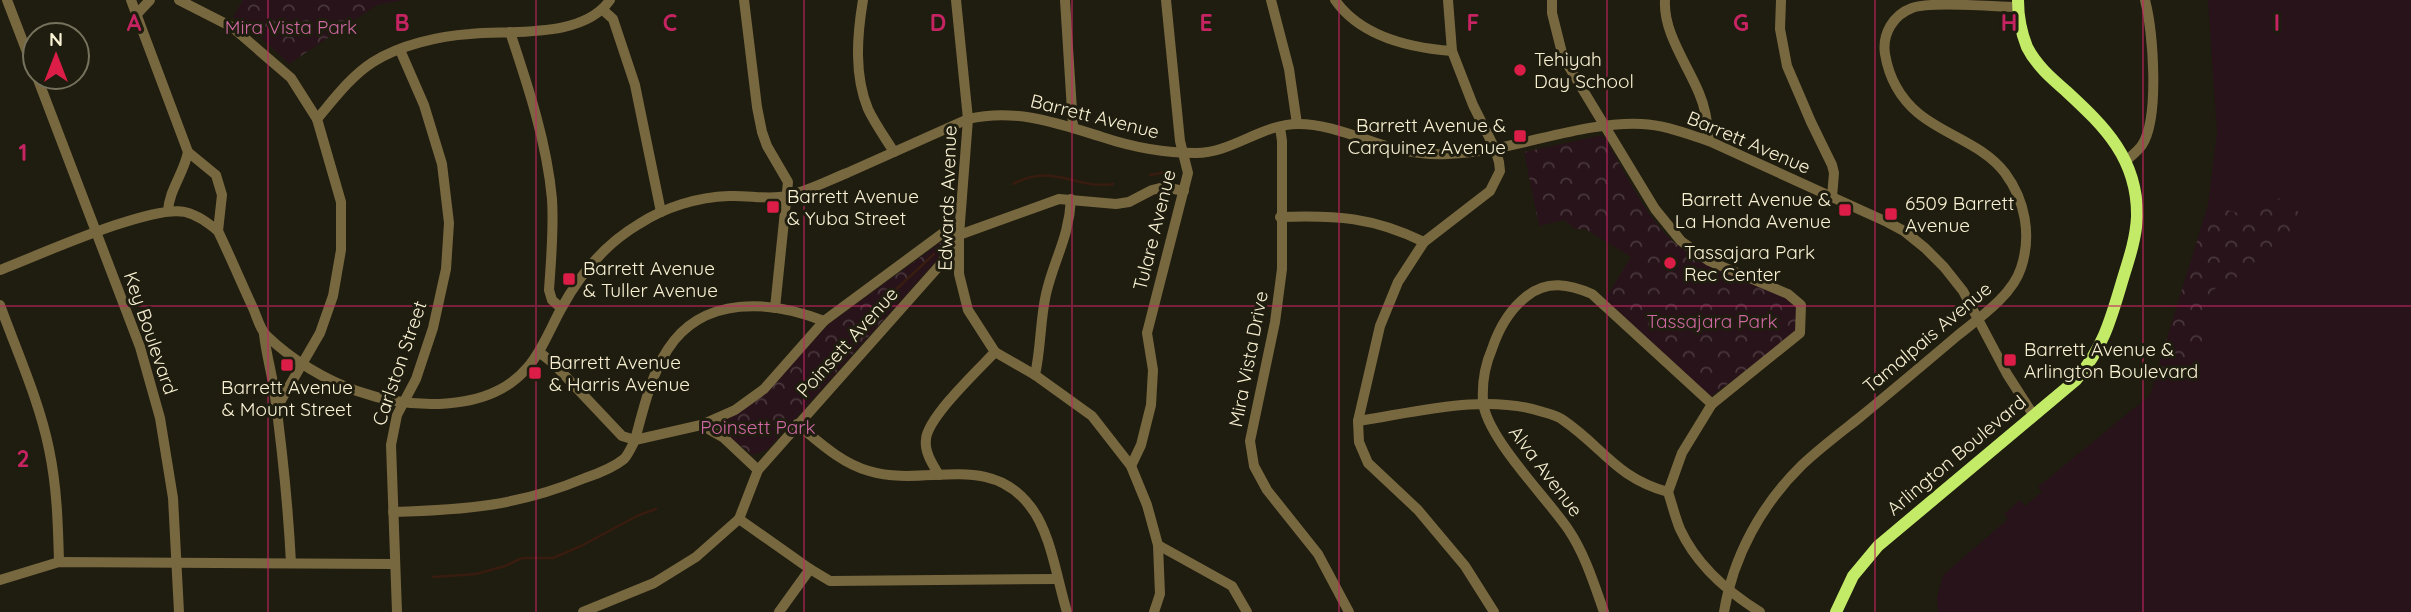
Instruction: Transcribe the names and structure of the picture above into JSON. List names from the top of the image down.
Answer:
{
  "streets": {
    "main road": ["Arlington Boulevard"],
    "street": [
      "Barrett Avenue",
      "Edwards Avenue",
      "Tulare Avenue",
      "Key Boulevard",
      "Tamalpais Avenue",
      "Poinsett Avenue",
      "Mira Vista Drive",
      "Carlston Street",
      "Alva Avenue"
    ]
  },
  "crossings": [
    ["Barrett Avenue", "Edwards Avenue"],
    ["Barrett Avenue", "Tulare Avenue"],
    ["Barrett Avenue", "Tamalpais Avenue"],
    ["Barrett Avenue", "Mira Vista Drive"],
    ["Barrett Avenue", "Carlston Street"],
    ["Barrett Avenue", "Arlington Boulevard"],
    ["Edwards Avenue", "Tulare Avenue"],
    ["Edwards Avenue", "Poinsett Avenue"],
    ["Tamalpais Avenue", "Arlington Boulevard"]
  ],
  "parks": ["Mira Vista Park", "Tassajara Park", "Poinsett Park"],
  "places": {
    "other": ["Tehiyah Day School", "Tassajara Park Rec Center"],
    "transit": [
      "Barrett Avenue & Carquinez Avenue",
      "Barrett Avenue & Yuba Street",
      "Barrett Avenue & La Honda Avenue",
      "6509 Barrett Avenue",
      "Barrett Avenue & Tuller Avenue",
      "Barrett Avenue & Arlington Boulevard",
      "Barrett Avenue & Mount Street",
      "Barrett Avenue & Harris Avenue"
    ]
  },
  "north": "top",
  "grid": {
    "columns": [
      "A",
      "B",
      "C",
      "D",
      "E",
      "F",
      "G",
      "H",
      "I"
    ],
    "rows": ["1", "2"]
  }
}
